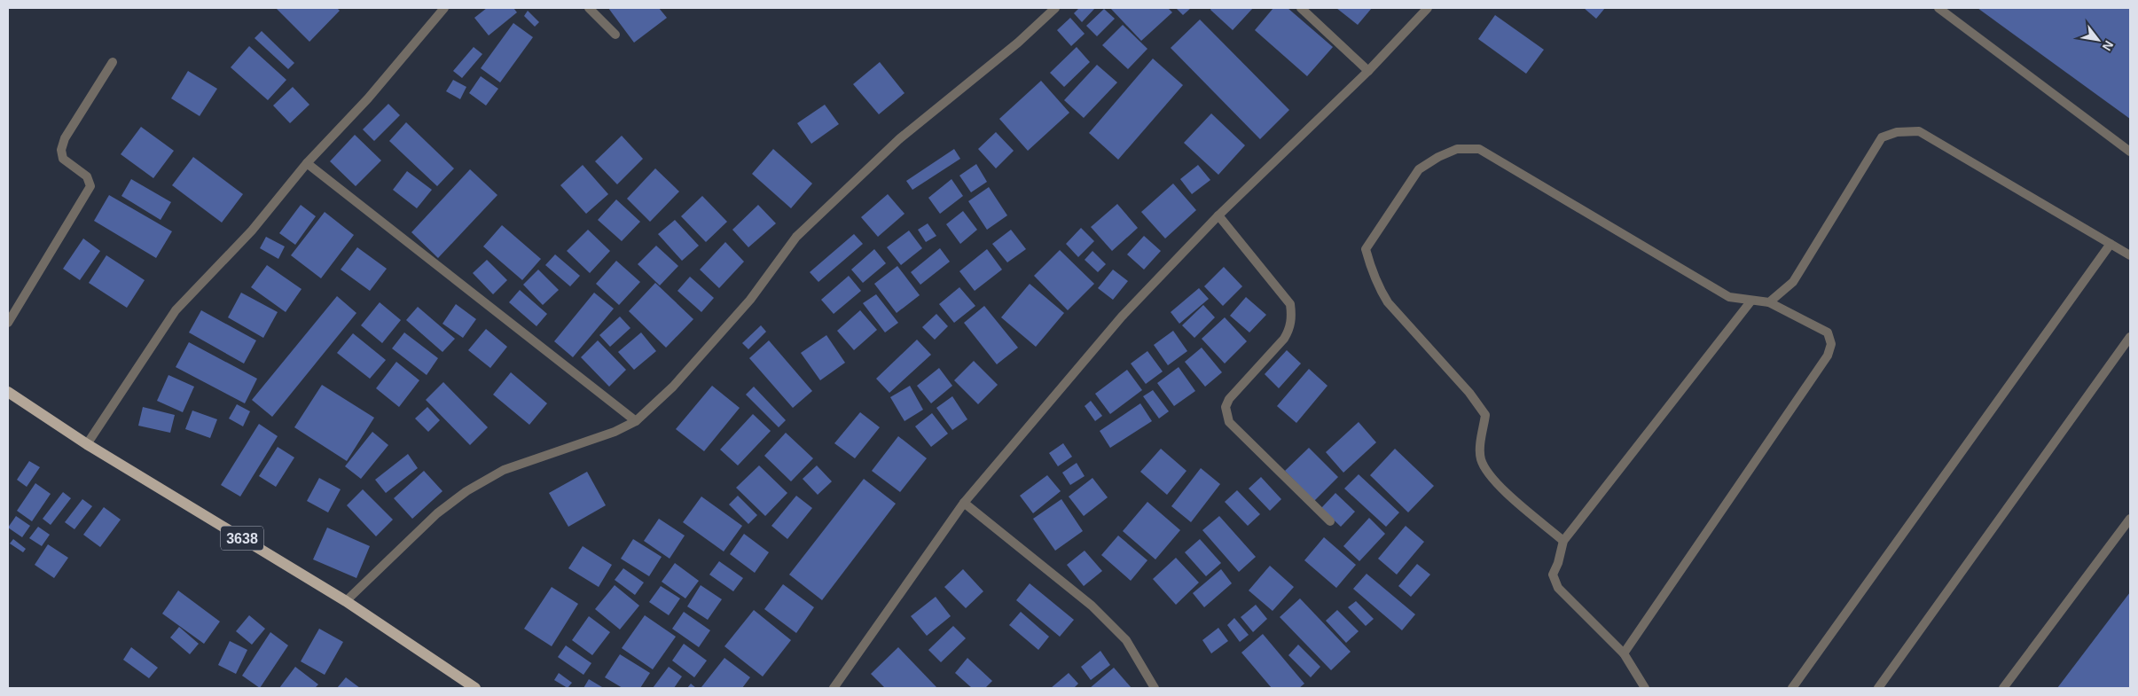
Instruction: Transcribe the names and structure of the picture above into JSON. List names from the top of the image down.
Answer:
{
  "streets": {
    "main road": ["3638"]
  },
  "north": "bottom right"
}
